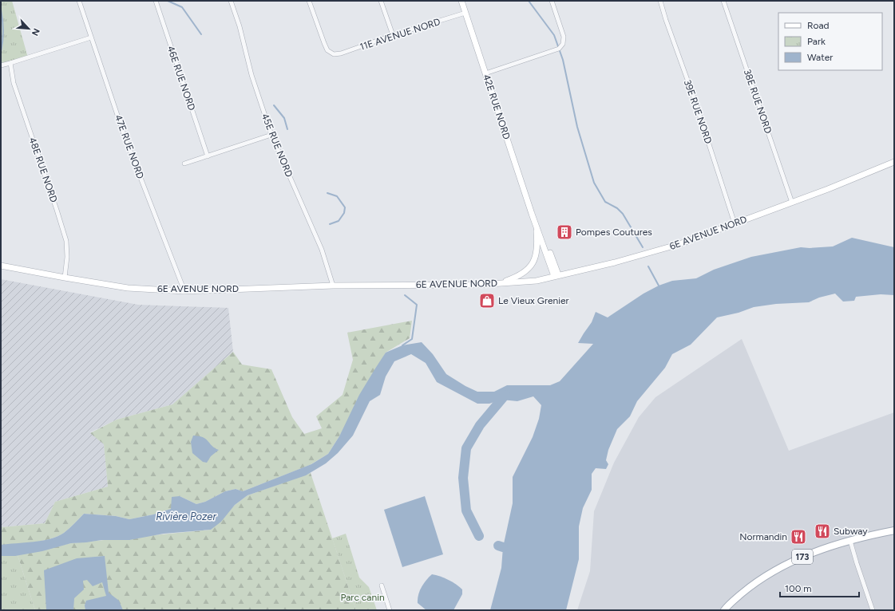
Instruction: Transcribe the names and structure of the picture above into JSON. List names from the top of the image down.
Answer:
{
  "streets": {
    "main road": ["42E RUE NORD", "6E AVENUE NORD", "173"],
    "street": [
      "11E AVENUE NORD",
      "46E RUE NORD",
      "38E RUE NORD",
      "39E RUE NORD",
      "45E RUE NORD",
      "47E RUE NORD",
      "48E RUE NORD"
    ]
  },
  "crossings": [
    ["11E AVENUE NORD", "42E RUE NORD"],
    ["38E RUE NORD", "6E AVENUE NORD"],
    ["42E RUE NORD", "6E AVENUE NORD"],
    ["39E RUE NORD", "6E AVENUE NORD"],
    ["45E RUE NORD", "6E AVENUE NORD"],
    ["47E RUE NORD", "6E AVENUE NORD"],
    ["48E RUE NORD", "6E AVENUE NORD"]
  ],
  "water": ["Rivière Pozer"],
  "parks": ["Parc canin"],
  "places": {
    "building": ["Pompes Coutures"],
    "shop": ["Le Vieux Grenier"],
    "restaurant": ["Subway", "Normandin"]
  },
  "legend": ["Road", "Park", "Water"],
  "scale_bar": "100 m",
  "north": "bottom right"
}
